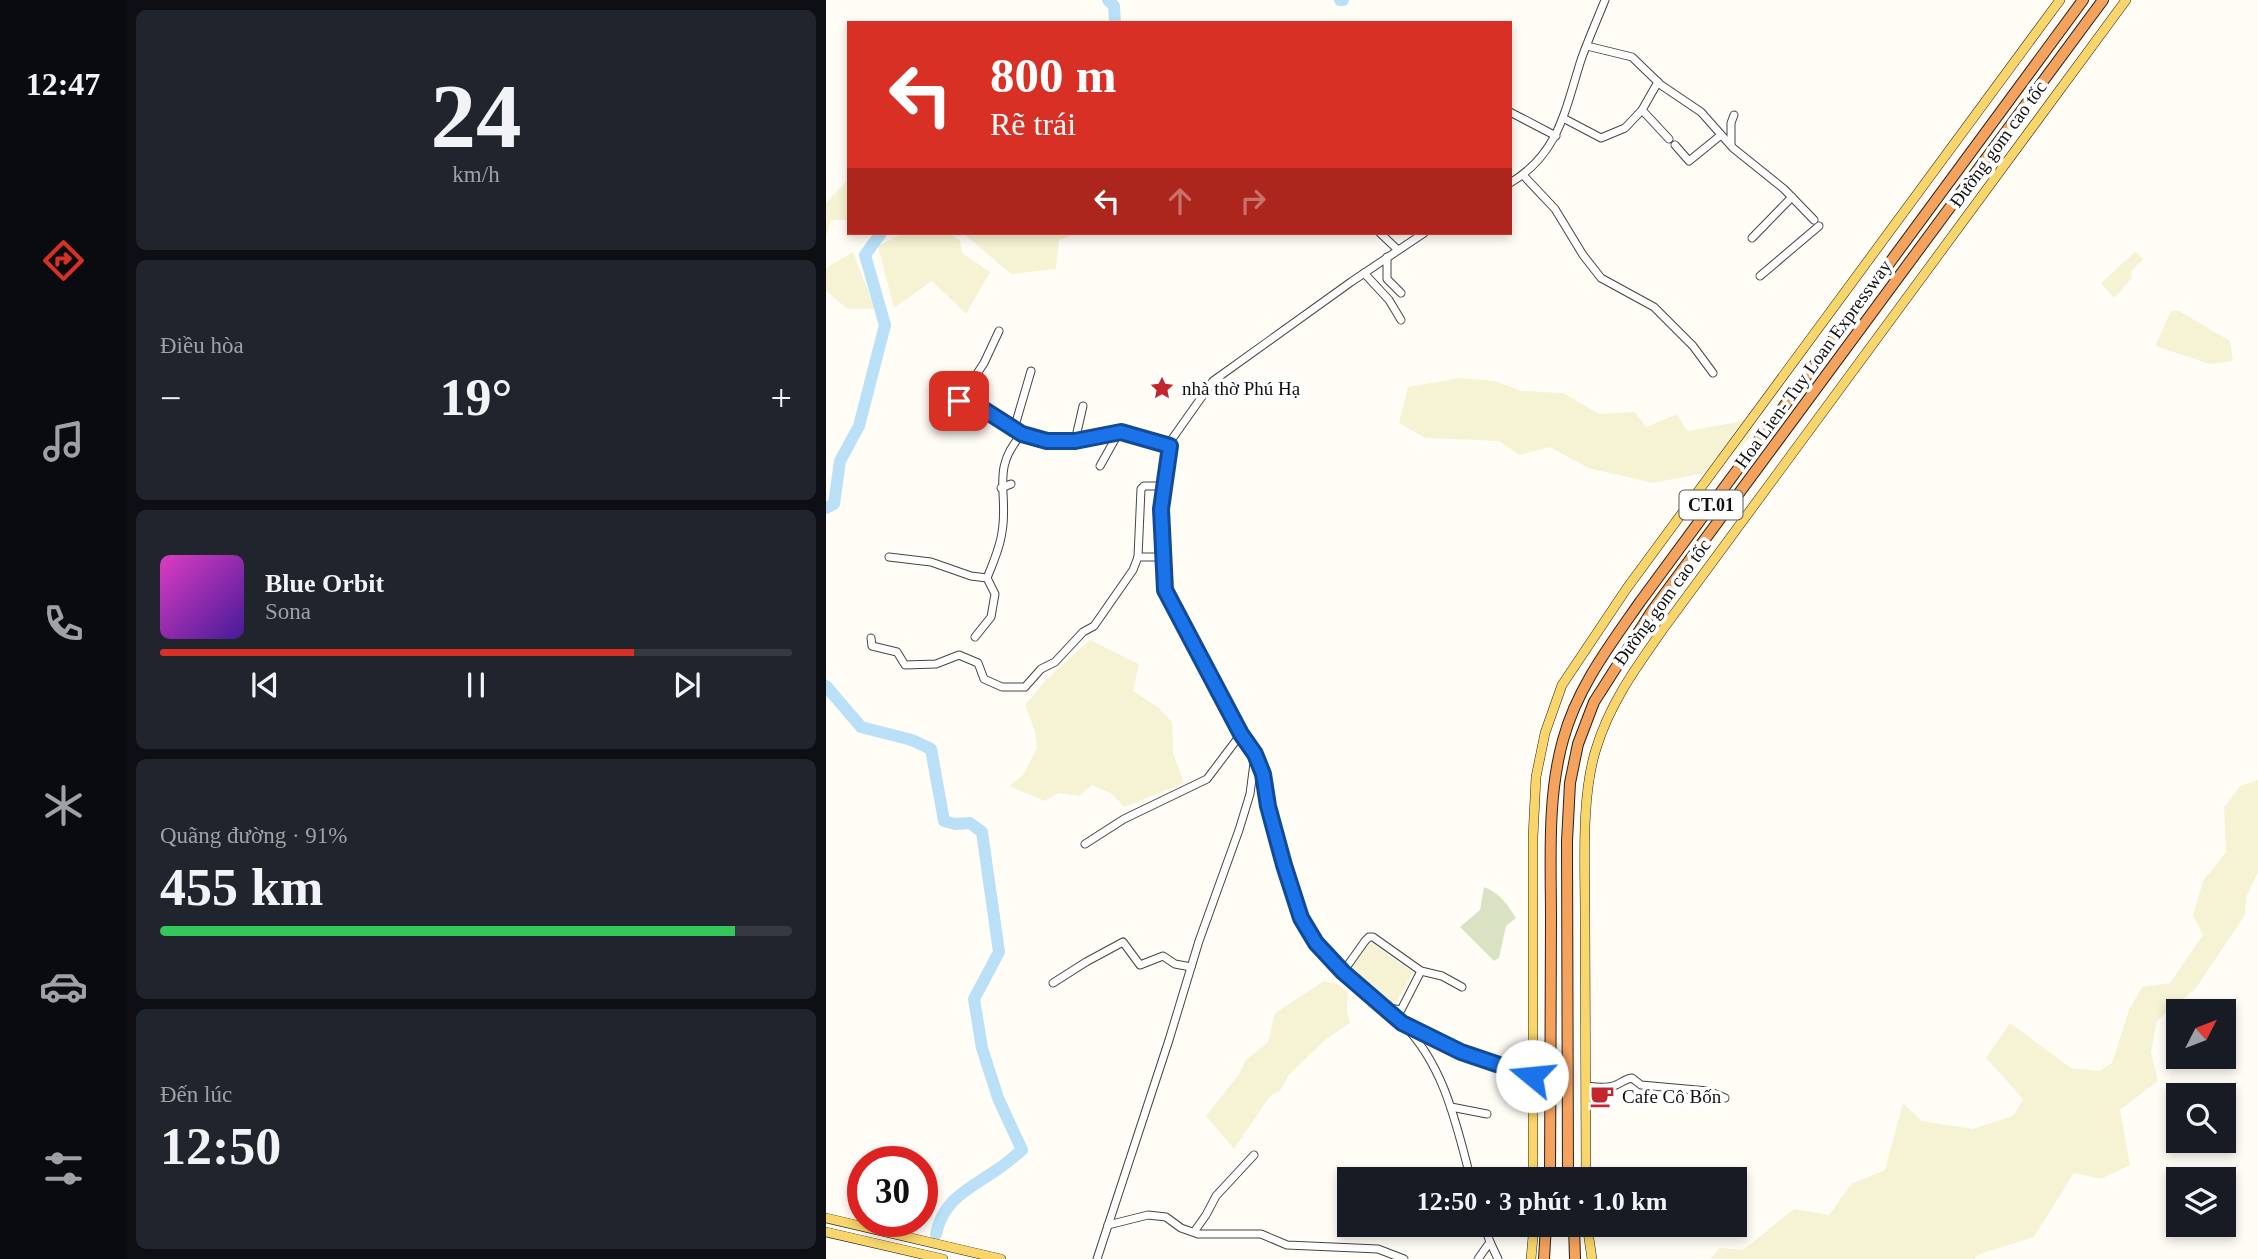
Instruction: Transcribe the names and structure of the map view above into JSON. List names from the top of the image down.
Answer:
{
  "streets": {
    "highway": ["Hoa Lien- Tuy Loan Expressway", "CT.01"],
    "main road": ["Đường gom cao tốc"]
  },
  "places": {
    "place": ["nhà thờ Phú Hạ"],
    "cafe": ["Cafe Cô Bốn"]
  },
  "north": "top right",
  "page": {
    "tabs": "12:47",
    "tile": [
      ["24", "km/h"],
      "Điều hòa",
      ["Quãng đường · 91%", "455 km"],
      ["Đến lúc", "12:50"]
    ],
    "turn": ["800 m", "Rẽ trái"],
    "heat": ["−", "19°", "+"],
    "song": ["Blue Orbit", "Sona"],
    "limit": "30",
    "trip": "12:50 · 3 phút · 1.0 km"
  }
}
